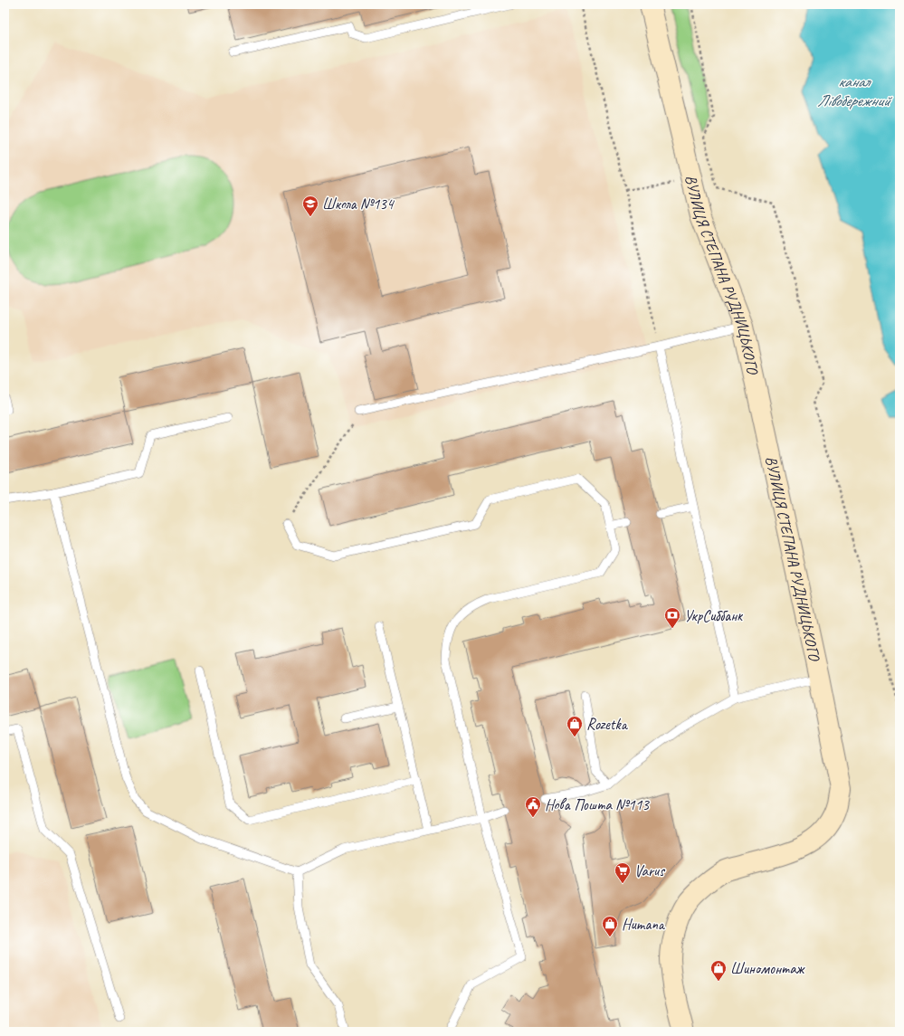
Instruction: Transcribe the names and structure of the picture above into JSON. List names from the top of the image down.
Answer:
{
  "streets": {
    "street": ["ВУЛИЦЯ СТЕПАНА РУДНИЦЬКОГО"]
  },
  "water": ["канал Лівобережний"],
  "places": {
    "school or university": ["Школа №134"],
    "bank": ["УкрСиббанк"],
    "shop": ["Rozetka", "Humana", "Шиномонтаж"],
    "public building": ["Нова Пошта №113"],
    "supermarket": ["Varus"]
  }
}
